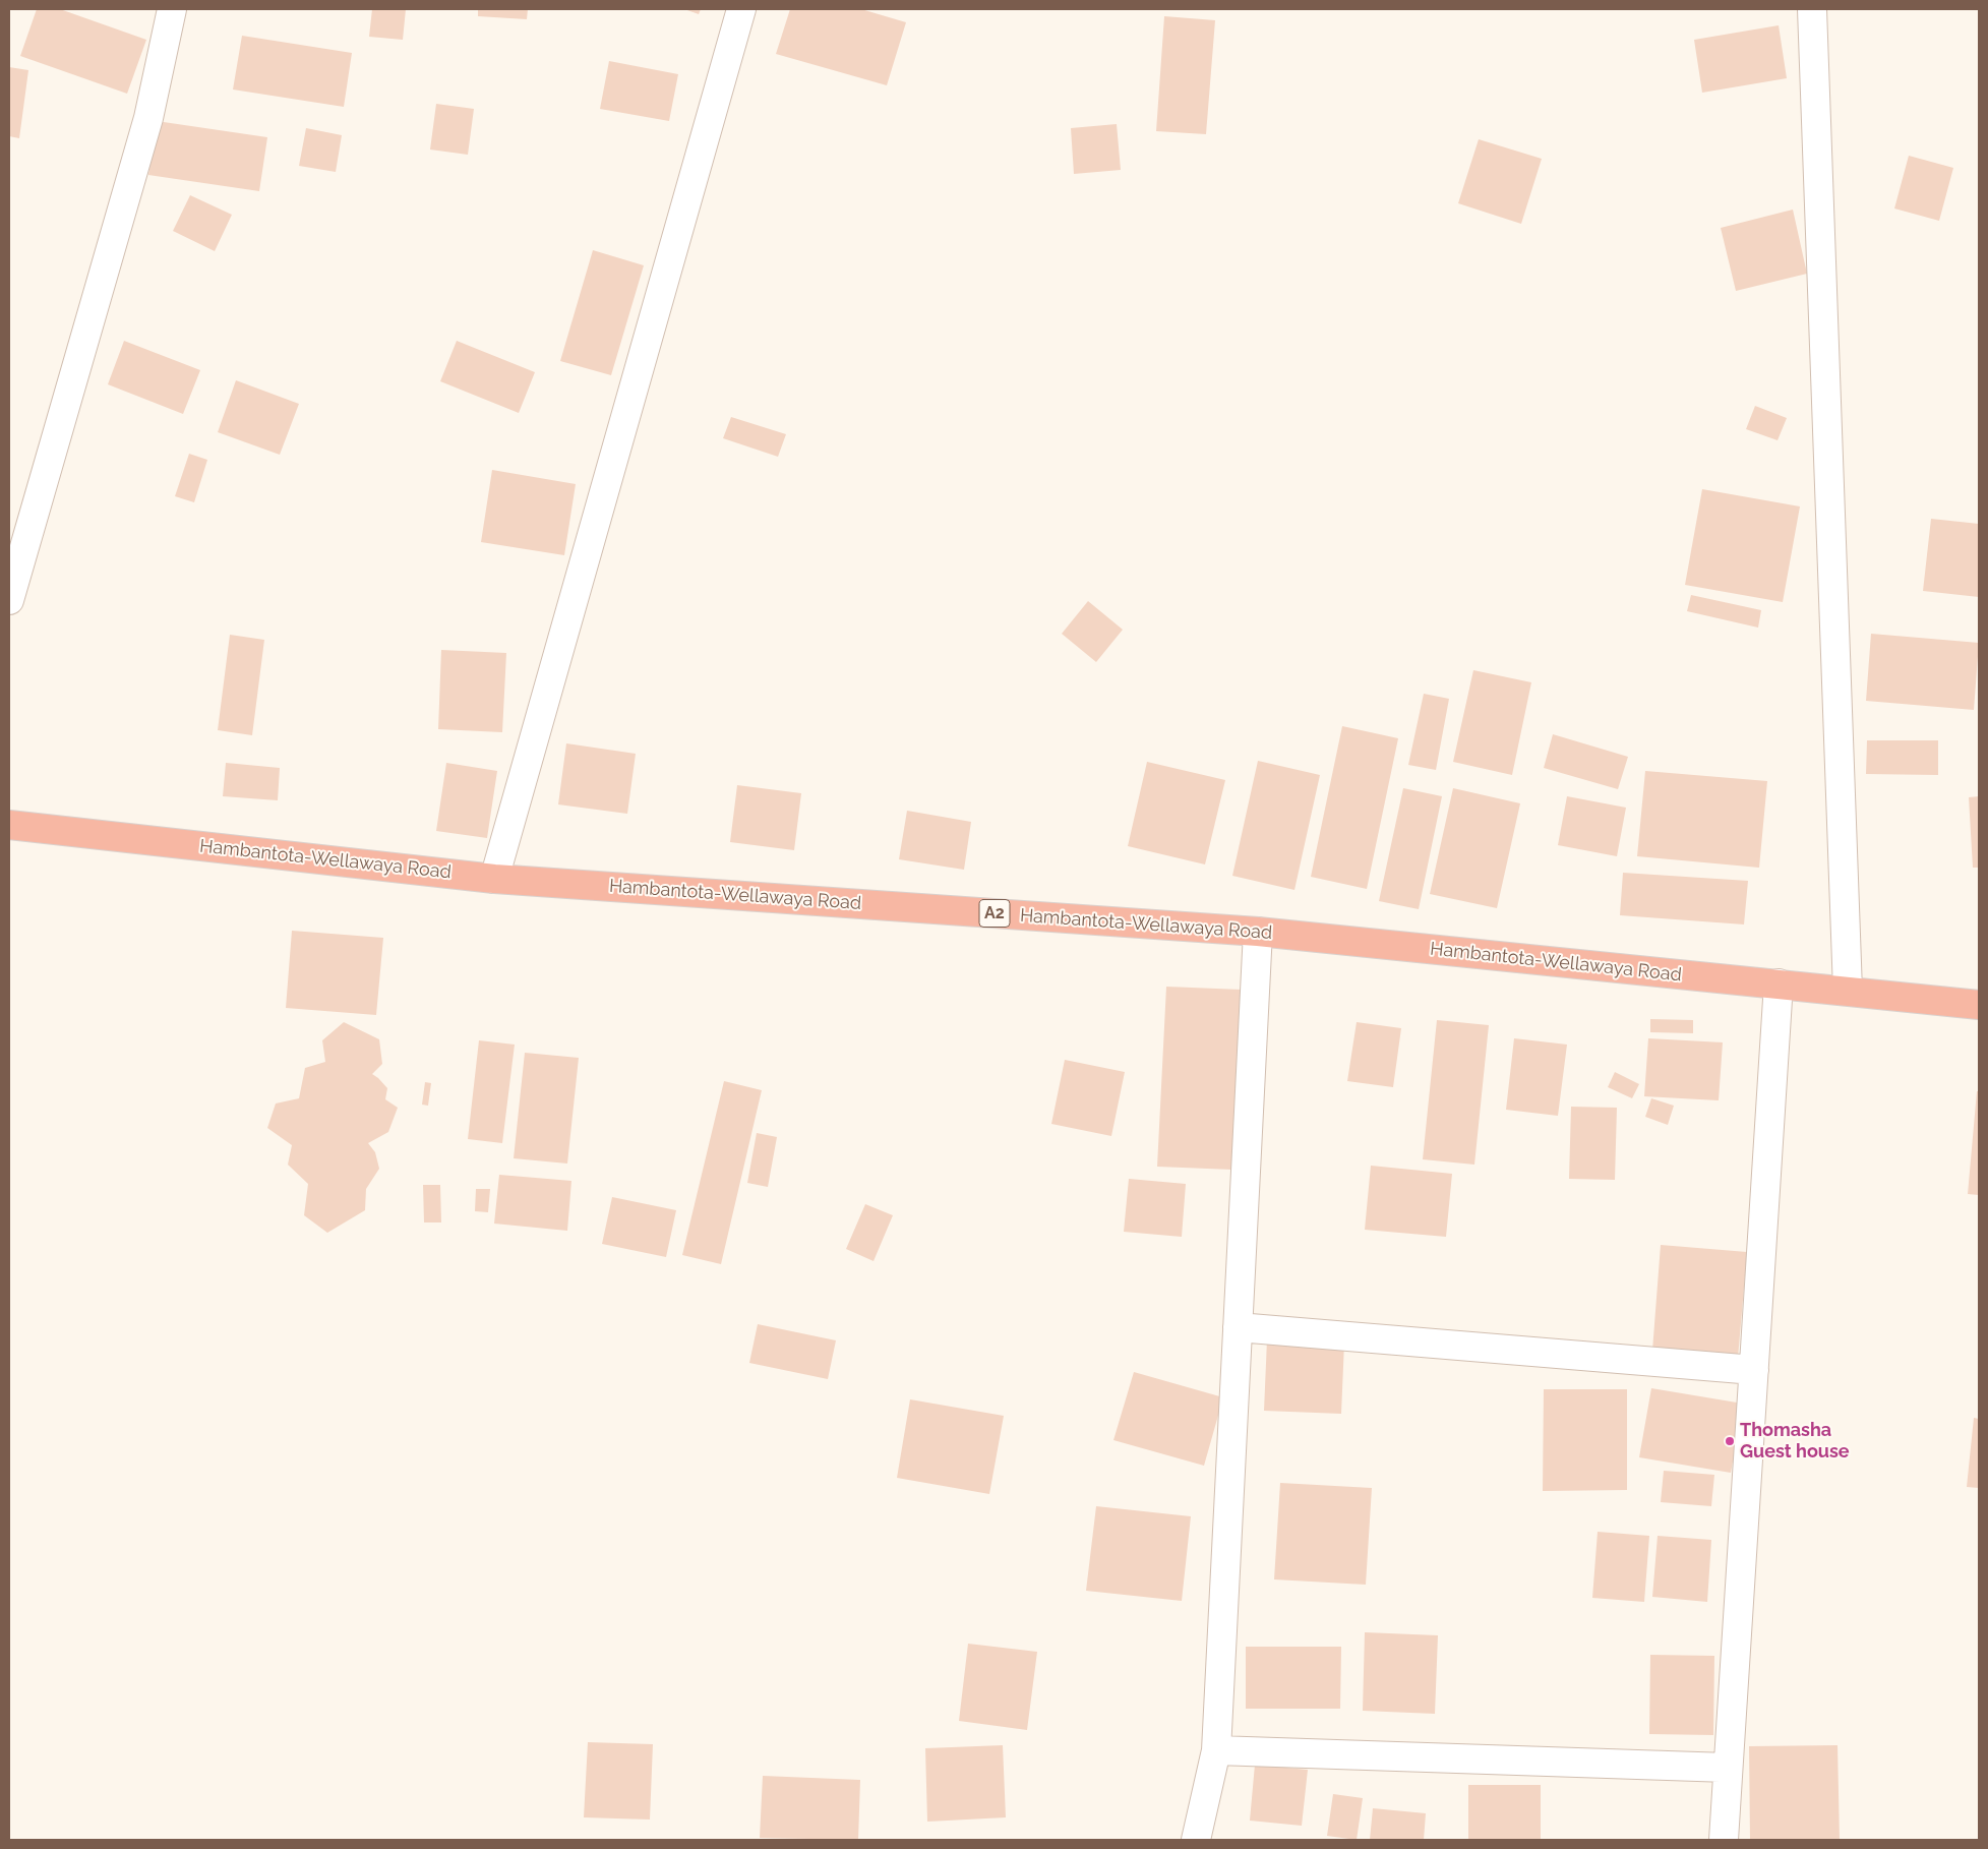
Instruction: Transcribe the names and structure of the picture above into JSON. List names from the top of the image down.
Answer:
{
  "streets": {
    "highway": ["Hambantota-Wellawaya Road", "A2"]
  },
  "places": ["Thomasha Guest house"]
}
